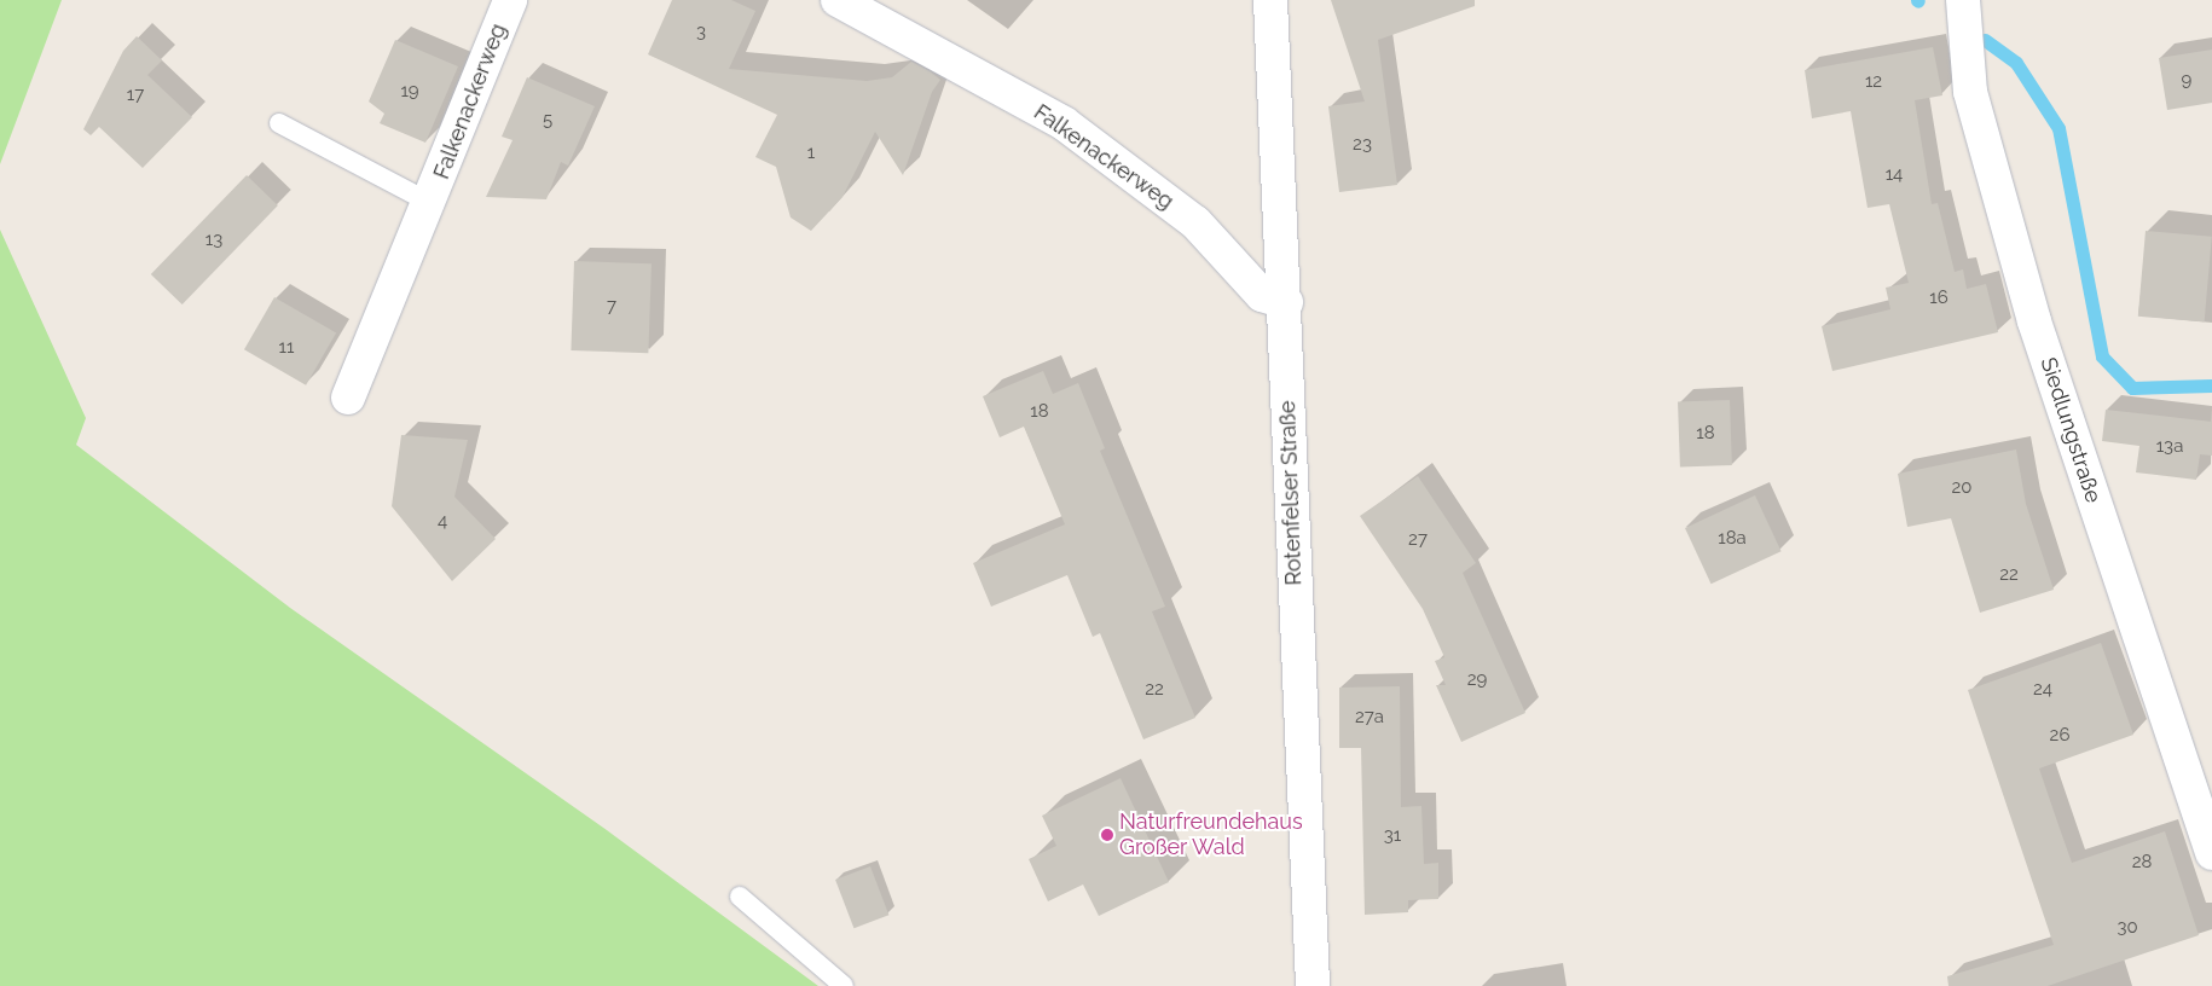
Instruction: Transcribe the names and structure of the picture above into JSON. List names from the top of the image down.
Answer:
{
  "streets": {
    "street": ["Falkenackerweg", "Siedlungstraße", "Rotenfelser Straße"]
  },
  "crossings": [
    ["Falkenackerweg", "Rotenfelser Straße"]
  ],
  "places": ["Naturfreundehaus Großer Wald"],
  "house_numbers": [
    "3",
    "9",
    "12",
    "19",
    "17",
    "5",
    "23",
    "1",
    "14",
    "13",
    "16",
    "7",
    "11",
    "18",
    "18",
    "13a",
    "20",
    "4",
    "18a",
    "27",
    "22",
    "29",
    "22",
    "24",
    "27a",
    "26",
    "31",
    "28",
    "30"
  ]
}
